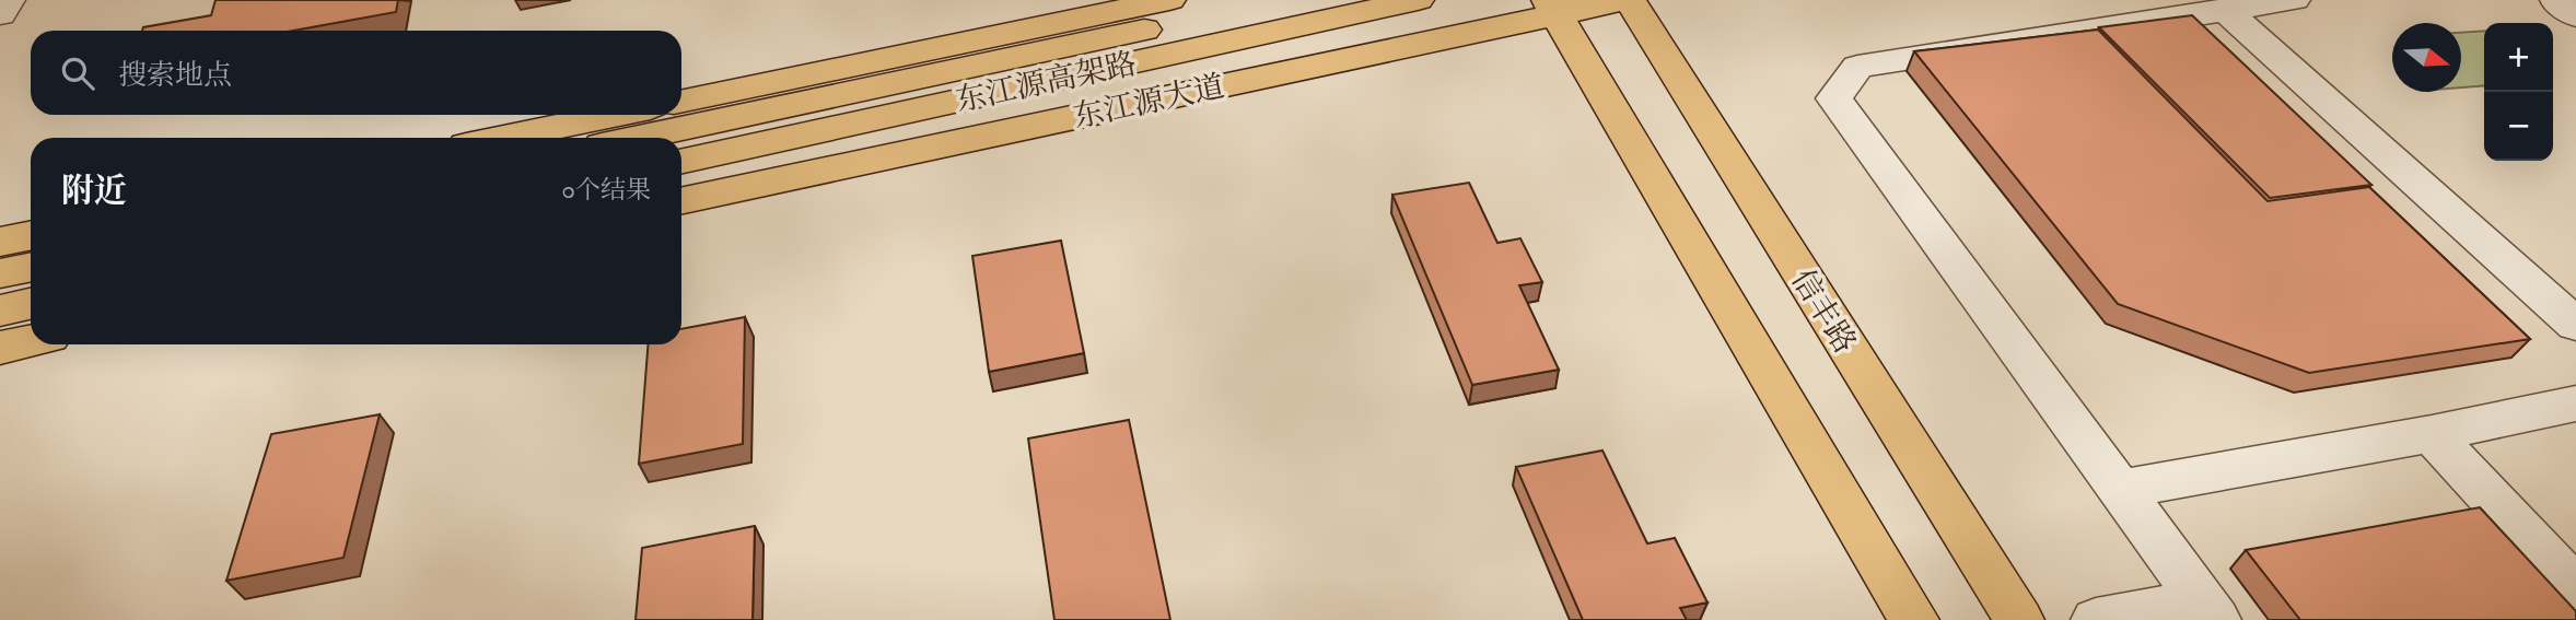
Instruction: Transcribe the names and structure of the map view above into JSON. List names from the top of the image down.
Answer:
{
  "streets": {
    "main road": ["东江源高架路", "东江源大道", "信丰路"]
  },
  "crossings": [
    ["东江源大道", "信丰路"]
  ],
  "north": "right",
  "page": {
    "map_buttons": ["+", "−"],
    "search": "搜索地点",
    "heading": ["附近", "0个结果"]
  }
}
